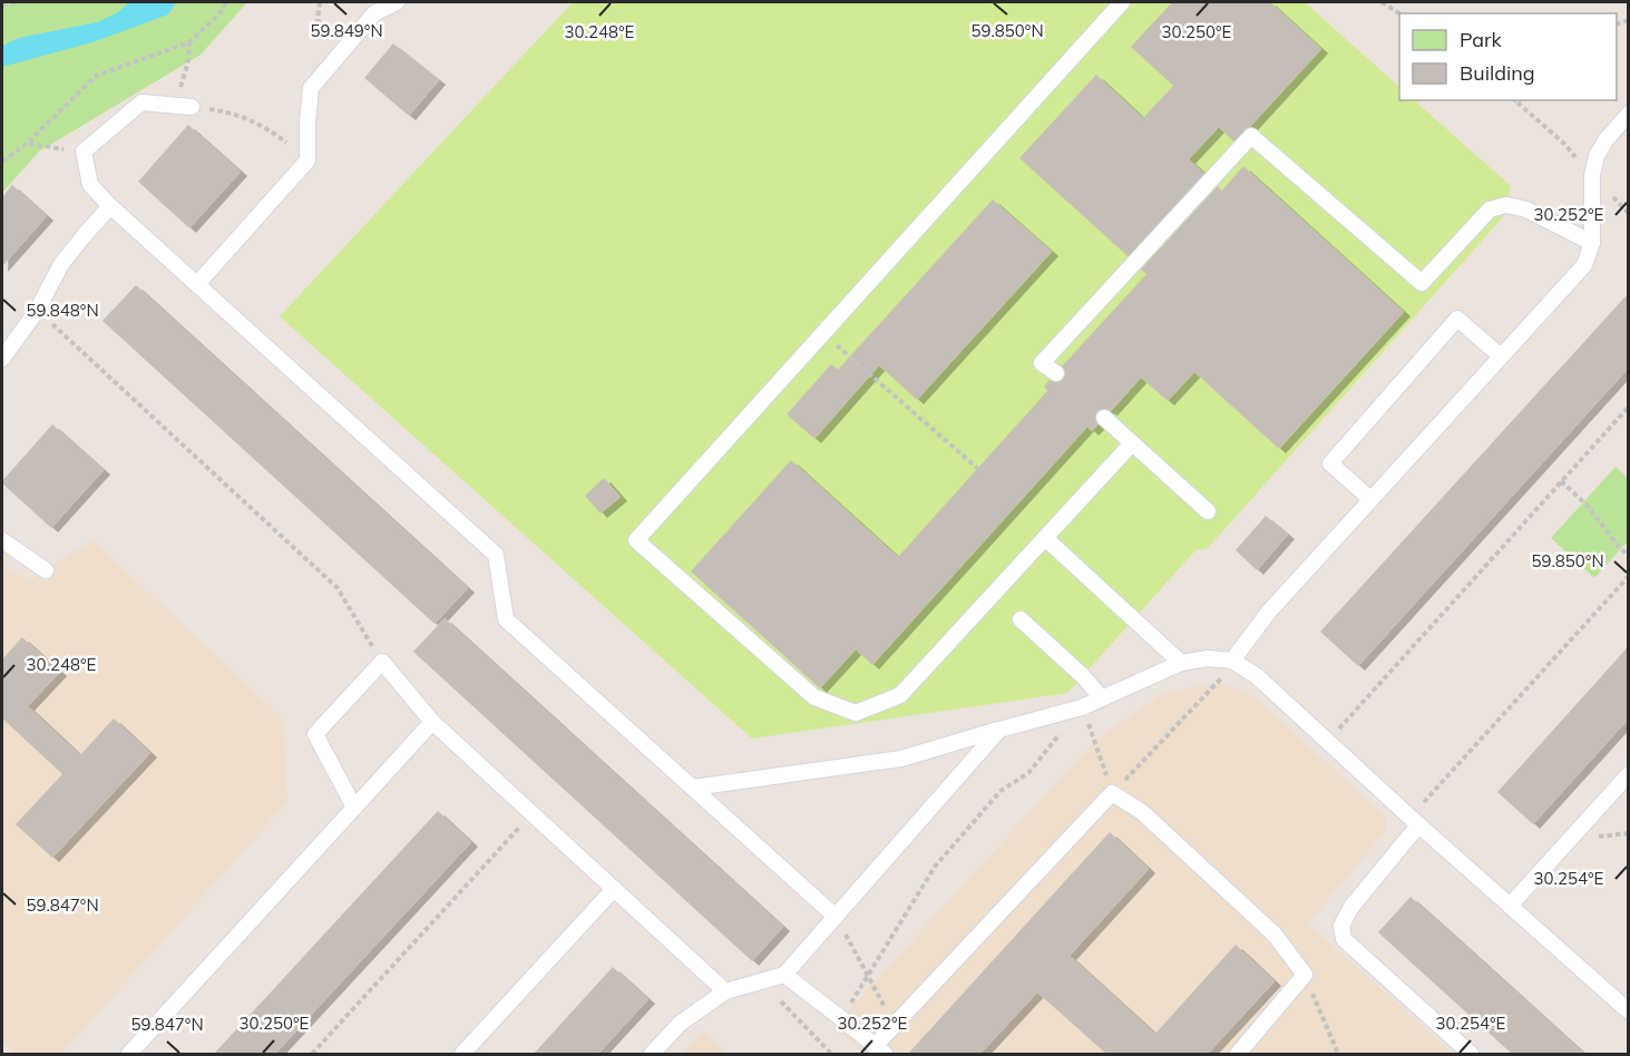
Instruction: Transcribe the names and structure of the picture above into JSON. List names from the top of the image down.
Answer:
{
  "legend": ["Park", "Building"],
  "coordinates": [
    "59.849°N",
    "59.850°N",
    "30.248°E",
    "30.250°E",
    "30.252°E",
    "59.848°N",
    "30.254°E",
    "59.847°N"
  ]
}
